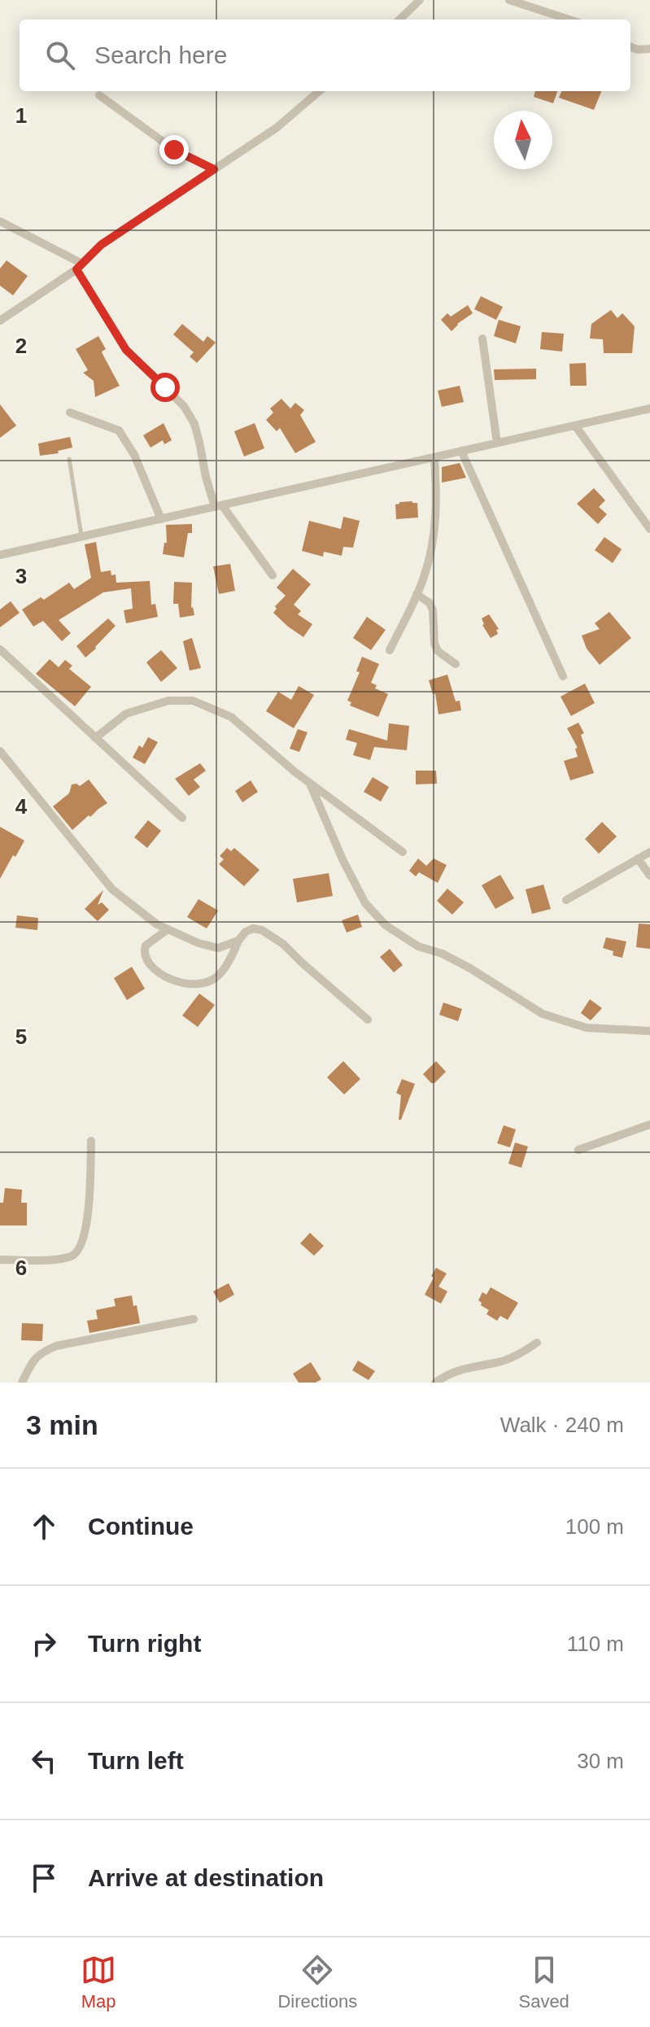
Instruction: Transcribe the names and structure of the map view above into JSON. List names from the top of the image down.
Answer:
{
  "north": "top",
  "page": {
    "search": "Search here",
    "heading": ["3 min", "Walk · 240 m"],
    "list": [
      ["Continue", "100 m"],
      ["Turn right", "110 m"],
      ["Turn left", "30 m"],
      "Arrive at destination"
    ],
    "nav": ["Map", "Directions", "Saved"]
  },
  "grid": {
    "rows": [
      "1",
      "2",
      "3",
      "4",
      "5",
      "6"
    ]
  }
}
